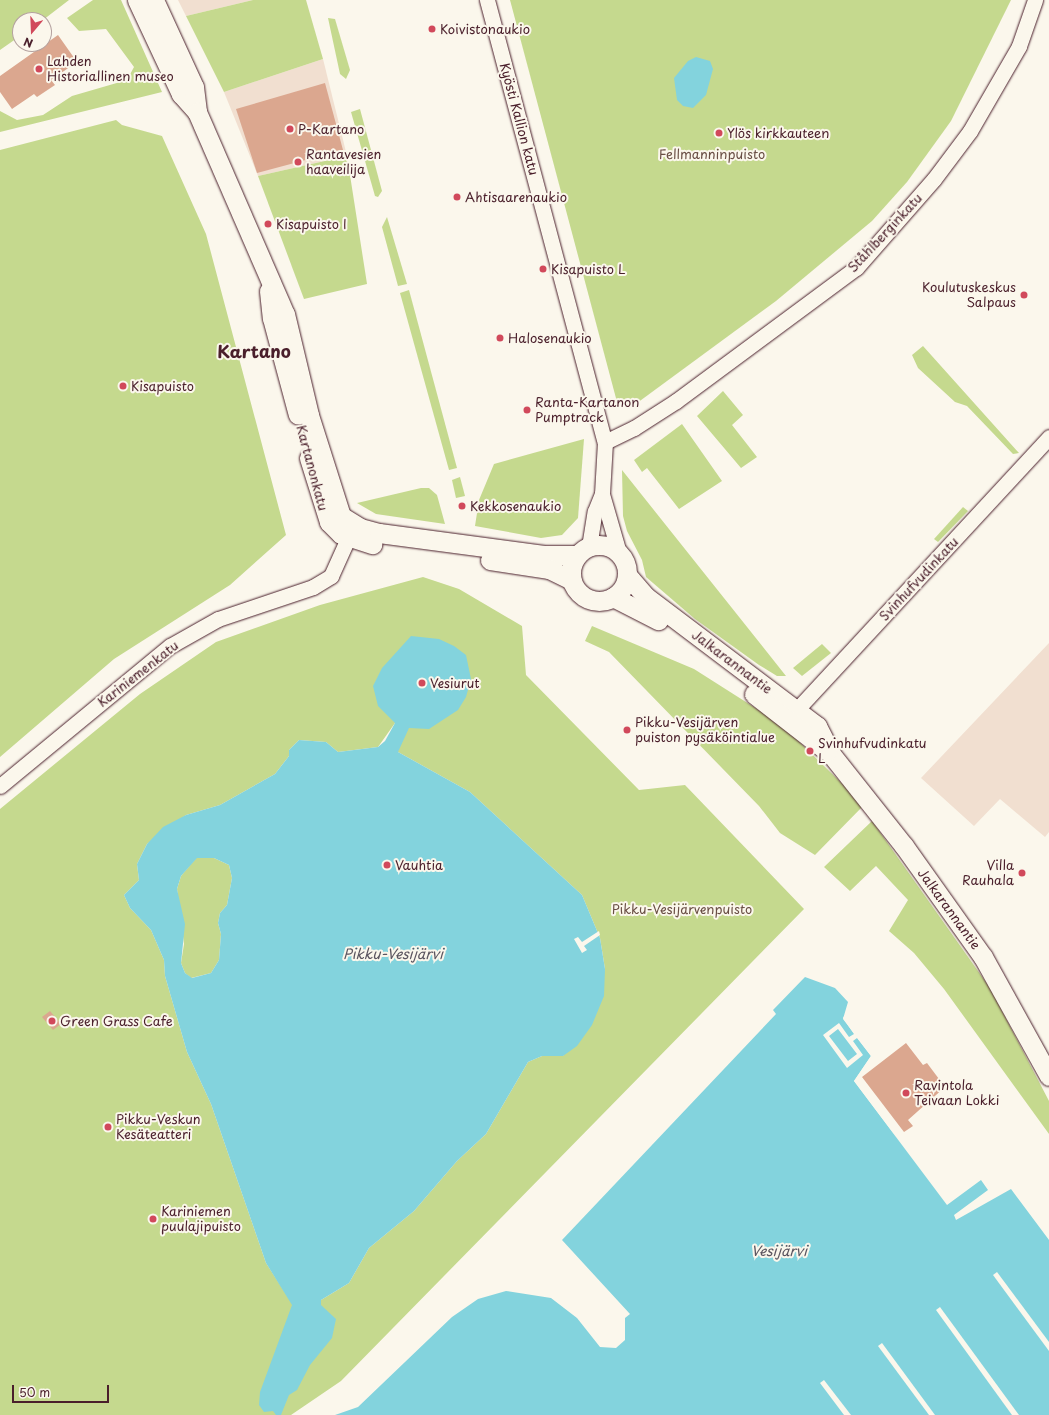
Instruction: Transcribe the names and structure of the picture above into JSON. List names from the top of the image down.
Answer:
{
  "streets": {
    "main road": ["Kartanonkatu", "Jalkarannantie"],
    "street": [
      "Kyösti Kallion katu",
      "Ståhlberginkatu",
      "Svinhufvudinkatu",
      "Kariniemenkatu"
    ]
  },
  "crossings": [
    ["Kyösti Kallion katu", "Ståhlberginkatu"],
    ["Kyösti Kallion katu", "Kartanonkatu"],
    ["Kyösti Kallion katu", "Jalkarannantie"],
    ["Kartanonkatu", "Jalkarannantie"],
    ["Kartanonkatu", "Kariniemenkatu"],
    ["Svinhufvudinkatu", "Jalkarannantie"]
  ],
  "districts": ["Kartano"],
  "water": ["Pikku-Vesijärvi", "Vesijärvi"],
  "parks": ["Fellmanninpuisto", "Pikku-Vesijärvenpuisto"],
  "places": [
    "Koivistonaukio",
    "Lahden Historiallinen museo",
    "P-Kartano",
    "Ylös kirkkauteen",
    "Rantavesien haaveilija",
    "Ahtisaarenaukio",
    "Kisapuisto I",
    "Kisapuisto L",
    "Koulutuskeskus Salpaus",
    "Halosenaukio",
    "Kisapuisto",
    "Ranta-Kartanon Pumptrack",
    "Kekkosenaukio",
    "Vesiurut",
    "Pikku-Vesijärven puiston pysäköintialue",
    "Svinhufvudinkatu L",
    "Vauhtia",
    "Villa Rauhala",
    "Green Grass Cafe",
    "Ravintola Teivaan Lokki",
    "Pikku-Veskun Kesäteatteri",
    "Kariniemen puulajipuisto"
  ],
  "scale_bar": "50 m",
  "north": "bottom"
}
